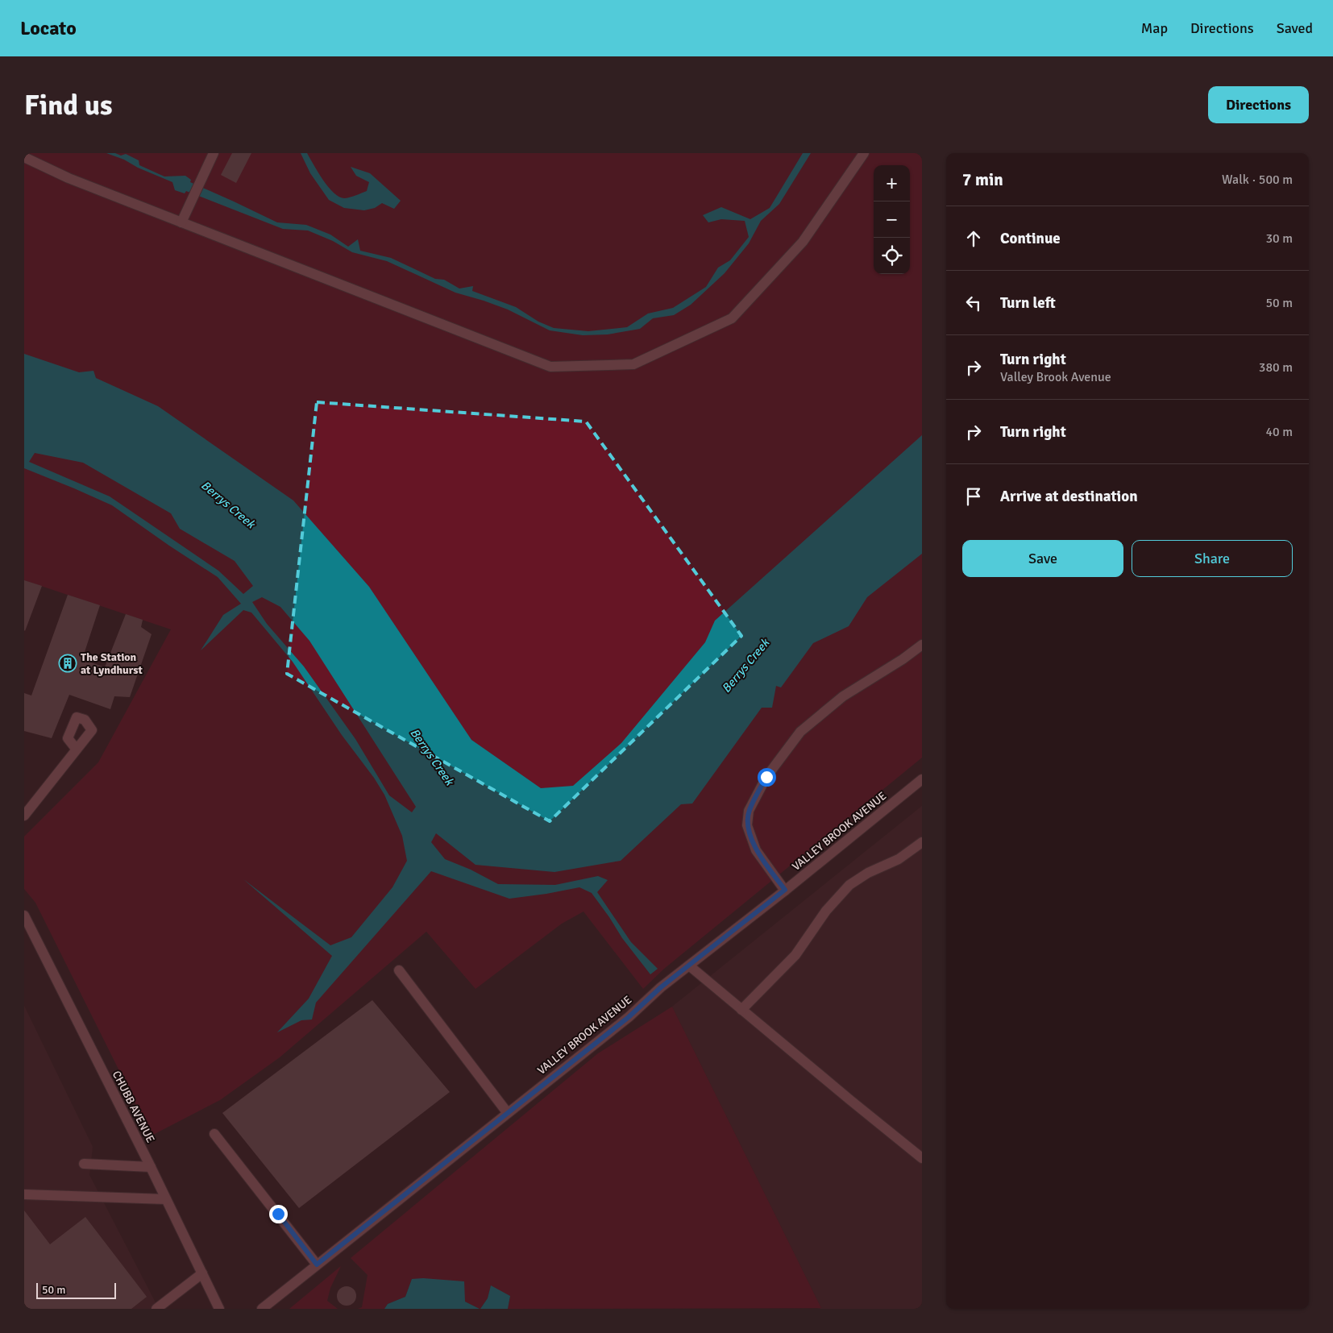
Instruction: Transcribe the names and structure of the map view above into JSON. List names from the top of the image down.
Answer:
{
  "streets": {
    "street": ["VALLEY BROOK AVENUE", "CHUBB AVENUE"]
  },
  "water": ["Berrys Creek"],
  "places": {
    "building": ["The Station at Lyndhurst"]
  },
  "scale_bar": "50 m",
  "page": {
    "header": "Locato",
    "nav": ["Map", "Directions", "Saved"],
    "buttons": [
      "Directions",
      ["Save", "Share"]
    ],
    "title": "Find us",
    "heading": ["7 min", "Walk · 500 m"],
    "map_buttons": ["+", "−"],
    "list": [
      ["Continue", "30 m"],
      ["Turn left", "50 m"],
      ["Turn right", "Valley Brook Avenue", "380 m"],
      ["Turn right", "40 m"],
      "Arrive at destination"
    ],
    "scale": "50 m"
  }
}
